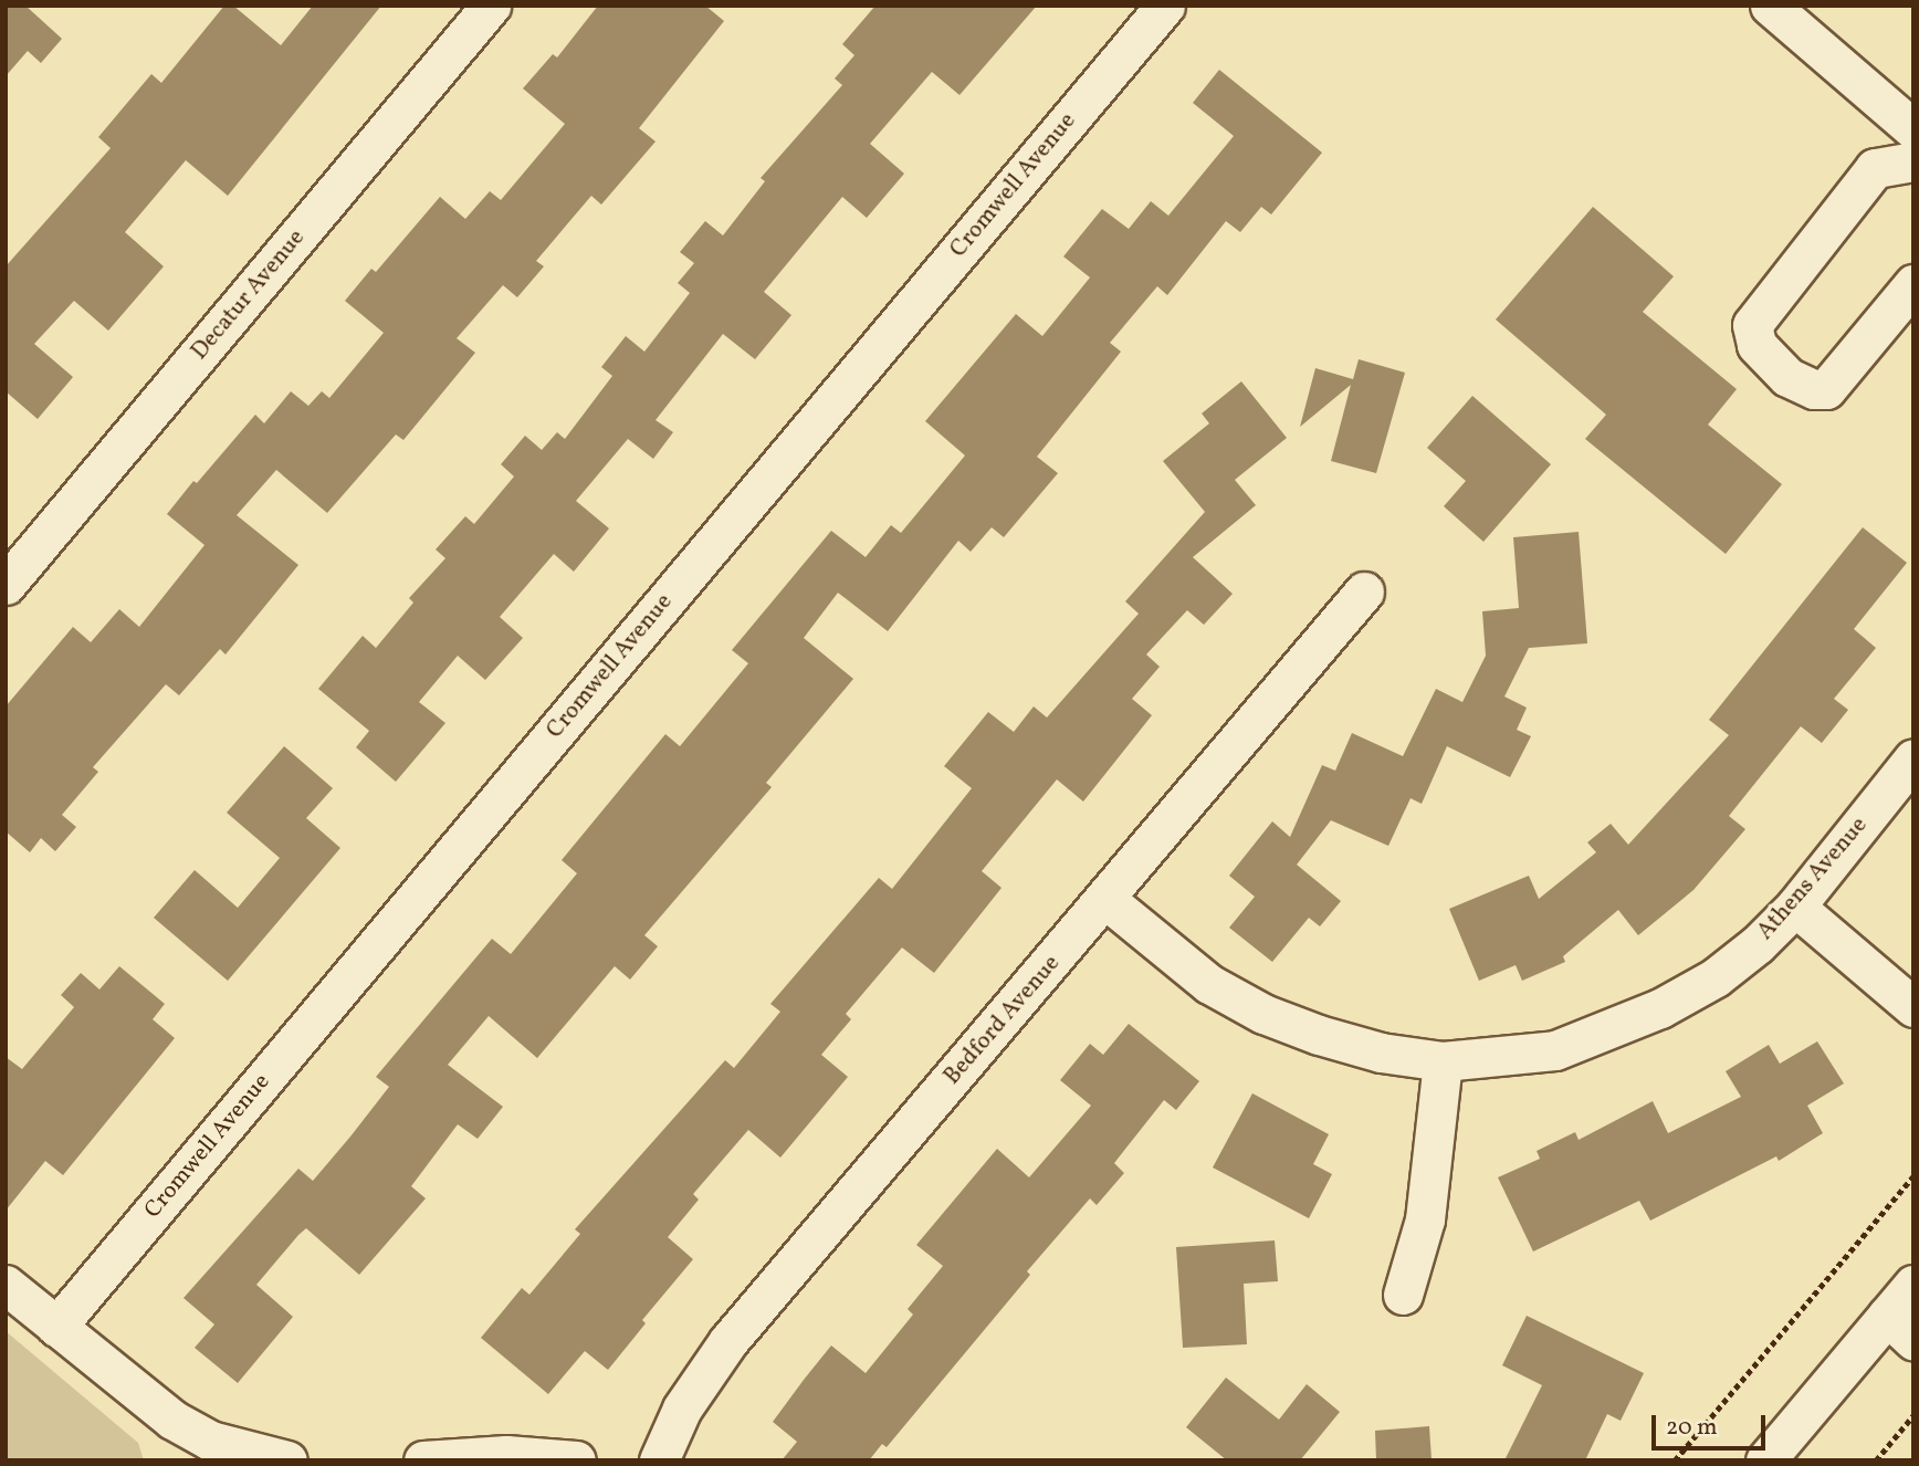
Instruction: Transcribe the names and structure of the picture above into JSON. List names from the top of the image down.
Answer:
{
  "streets": {
    "street": [
      "Cromwell Avenue",
      "Decatur Avenue",
      "Athens Avenue",
      "Bedford Avenue"
    ]
  },
  "crossings": [
    ["Athens Avenue", "Bedford Avenue"]
  ],
  "scale_bar": "20 m"
}
